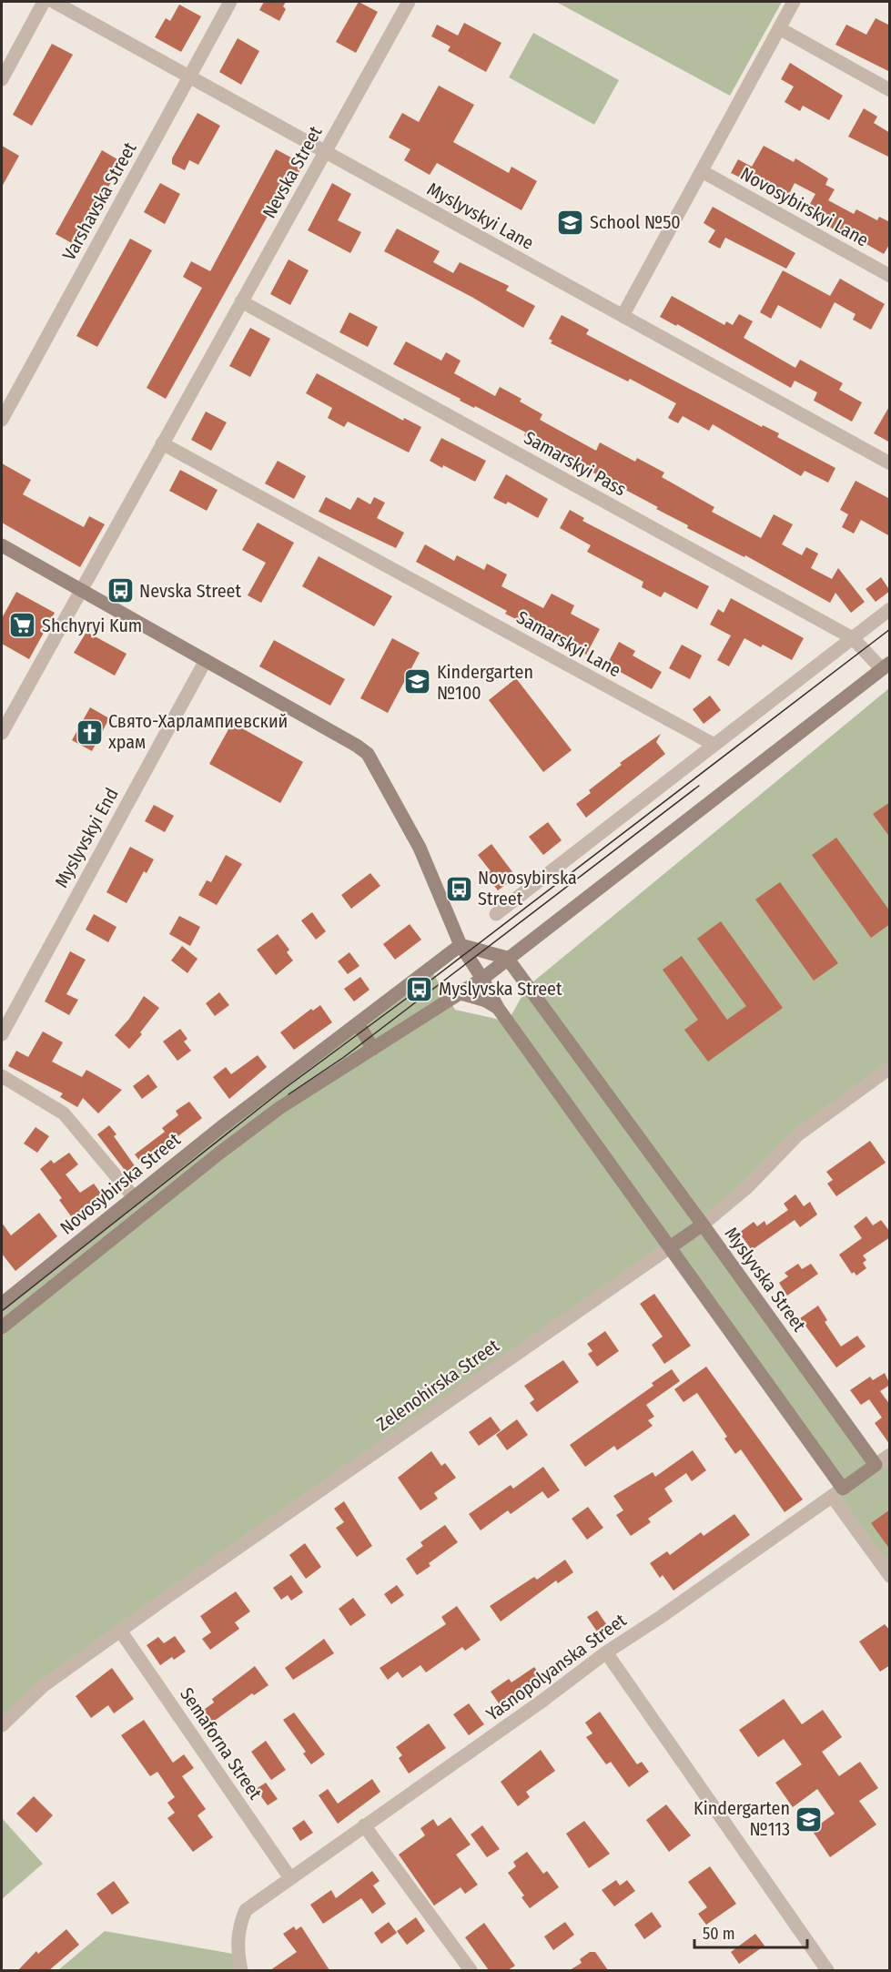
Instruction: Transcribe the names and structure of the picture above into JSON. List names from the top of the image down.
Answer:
{
  "streets": {
    "street": [
      "Nevska Street",
      "Varshavska Street",
      "Novosybirskyi Lane",
      "Myslyvskyi Lane",
      "Samarskyi Pass",
      "Samarskyi Lane",
      "Myslyvskyi End",
      "Novosybirska Street",
      "Myslyvska Street",
      "Zelenohirska Street",
      "Yasnopolyanska Street",
      "Semaforna Street"
    ]
  },
  "crossings": [
    ["Nevska Street", "Myslyvskyi Lane"],
    ["Nevska Street", "Samarskyi Pass"],
    ["Nevska Street", "Samarskyi Lane"],
    ["Varshavska Street", "Myslyvskyi Lane"],
    ["Myslyvska Street", "Zelenohirska Street"],
    ["Myslyvska Street", "Yasnopolyanska Street"],
    ["Zelenohirska Street", "Semaforna Street"],
    ["Yasnopolyanska Street", "Semaforna Street"]
  ],
  "places": {
    "school or university": ["School №50", "Kindergarten №100", "Kindergarten №113"],
    "bus stop": ["Nevska Street", "Novosybirska Street", "Myslyvska Street"],
    "supermarket": ["Shchyryi Kum"],
    "church": ["Свято-Харлампиевский храм"]
  },
  "scale_bar": "50 m"
}
